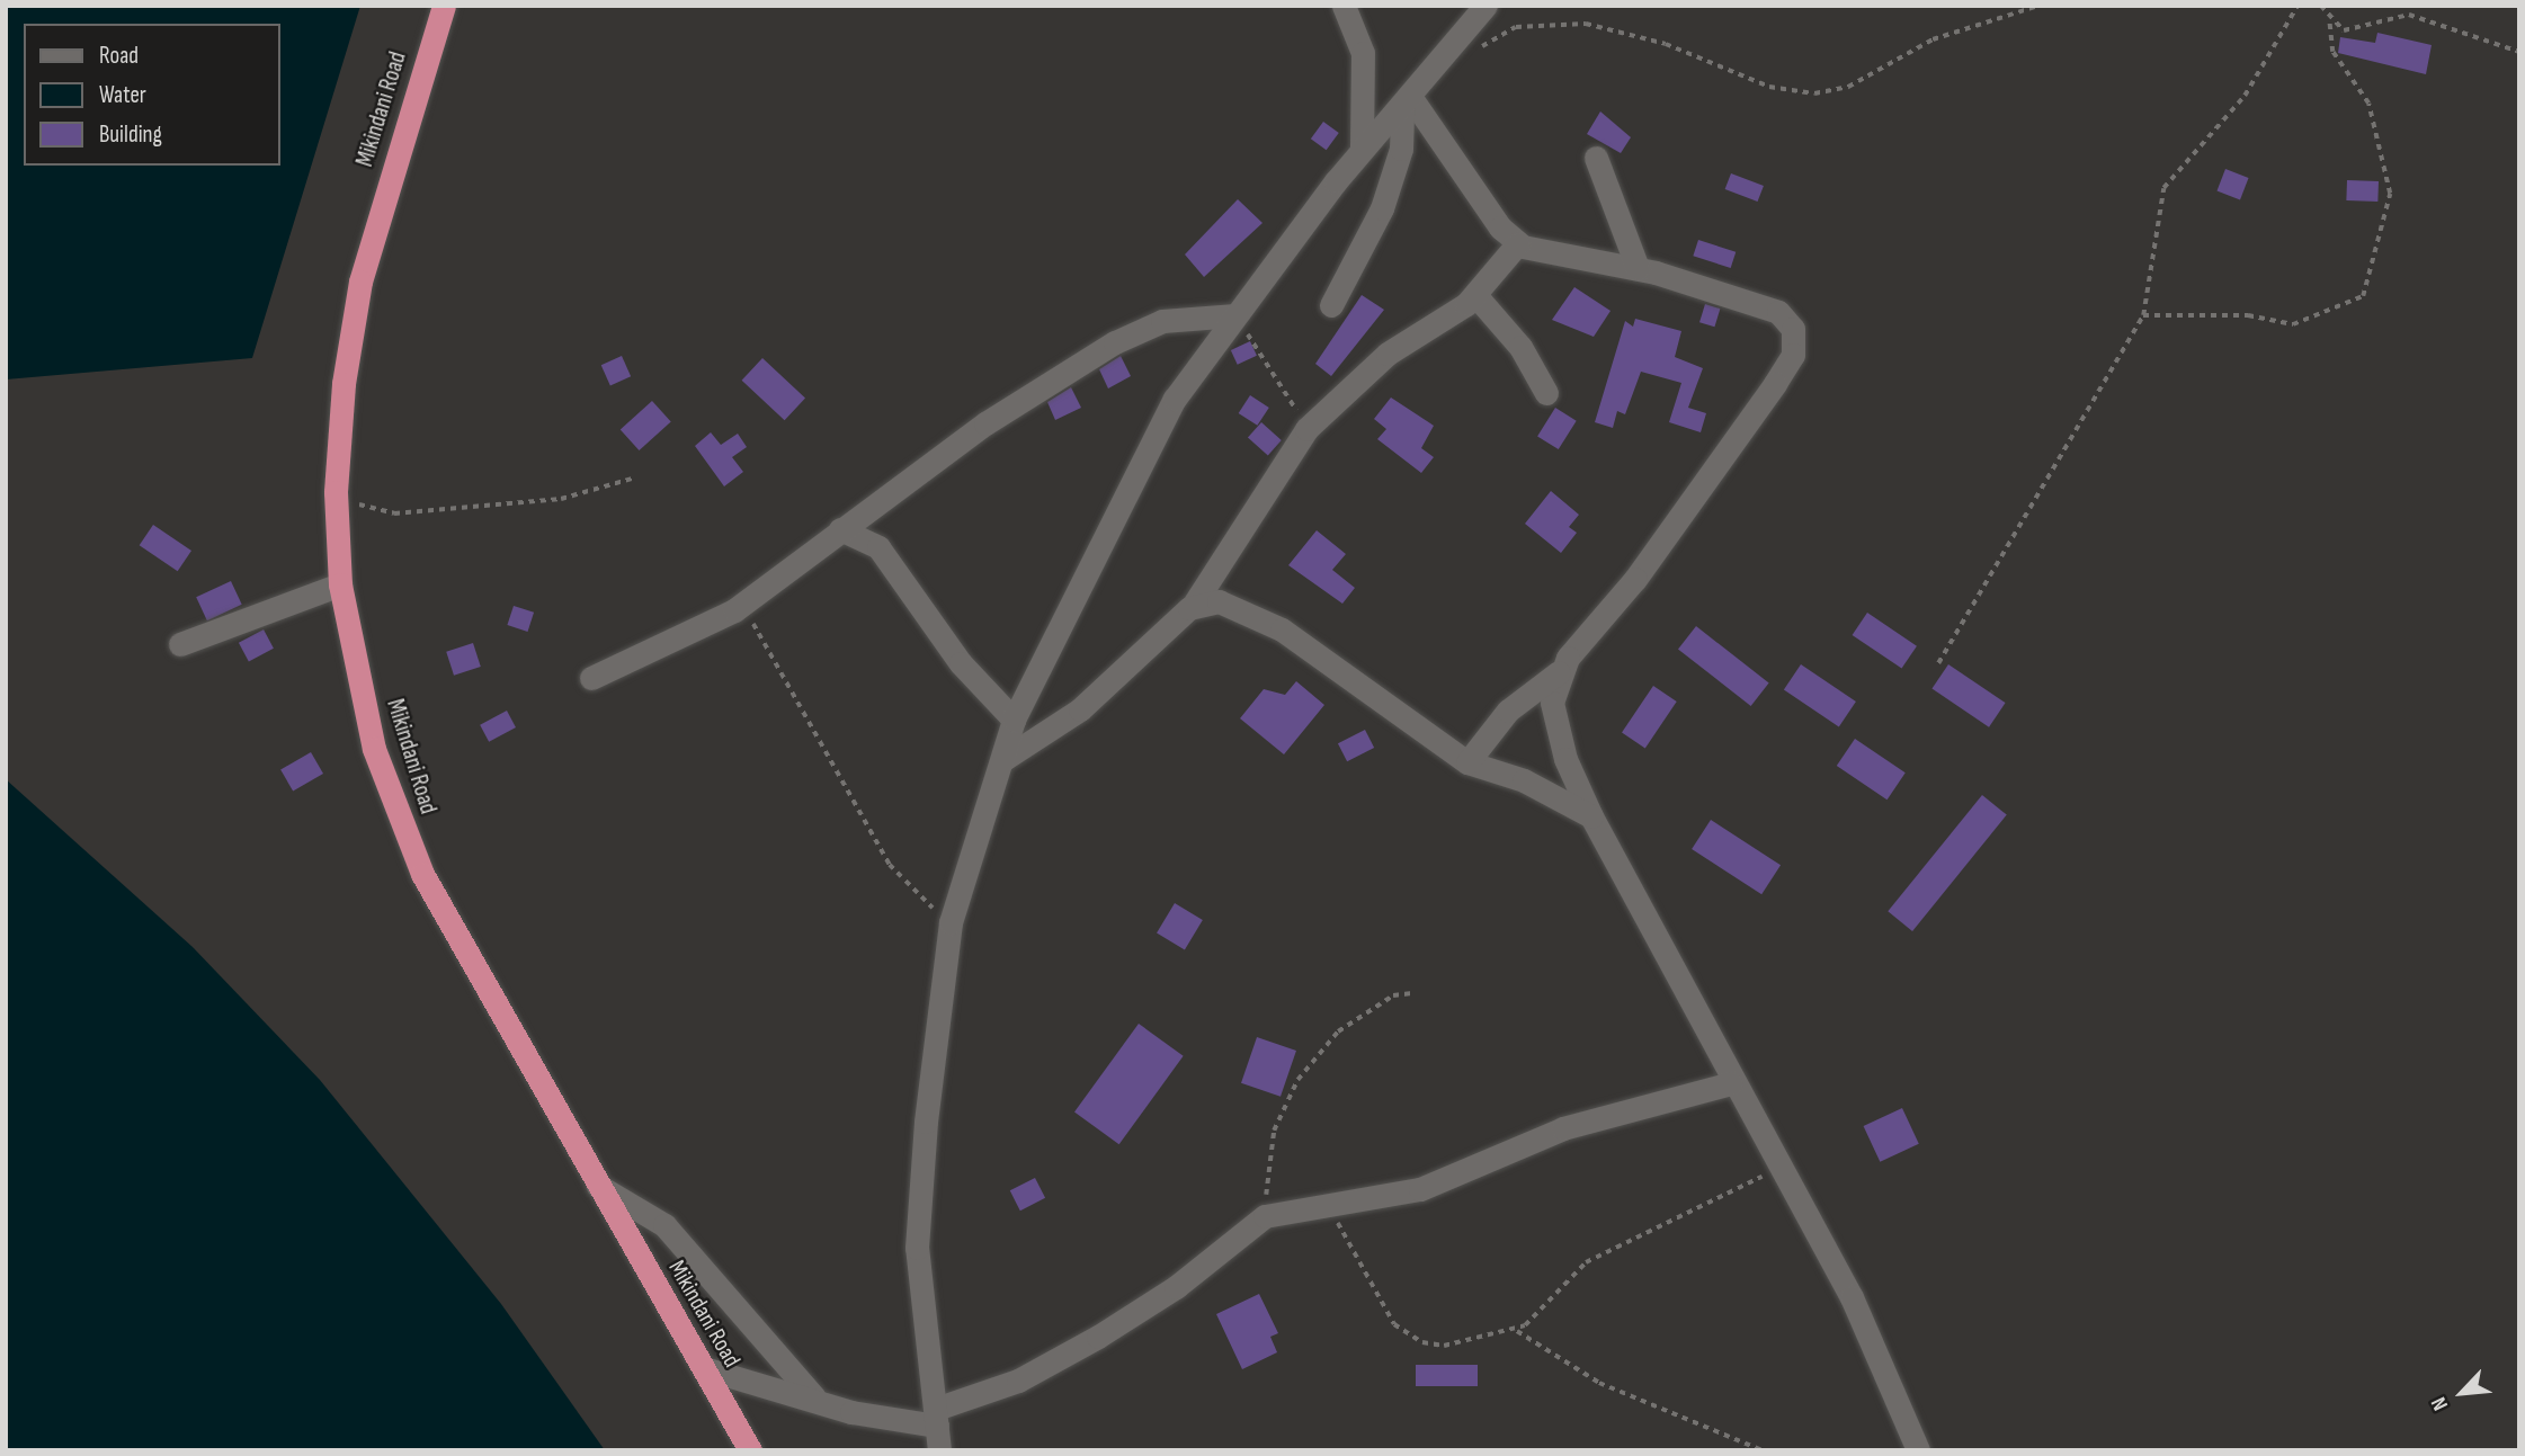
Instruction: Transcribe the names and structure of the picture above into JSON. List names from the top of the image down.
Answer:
{
  "streets": {
    "highway": ["Mikindani Road"]
  },
  "legend": ["Road", "Water", "Building"],
  "north": "bottom left"
}
